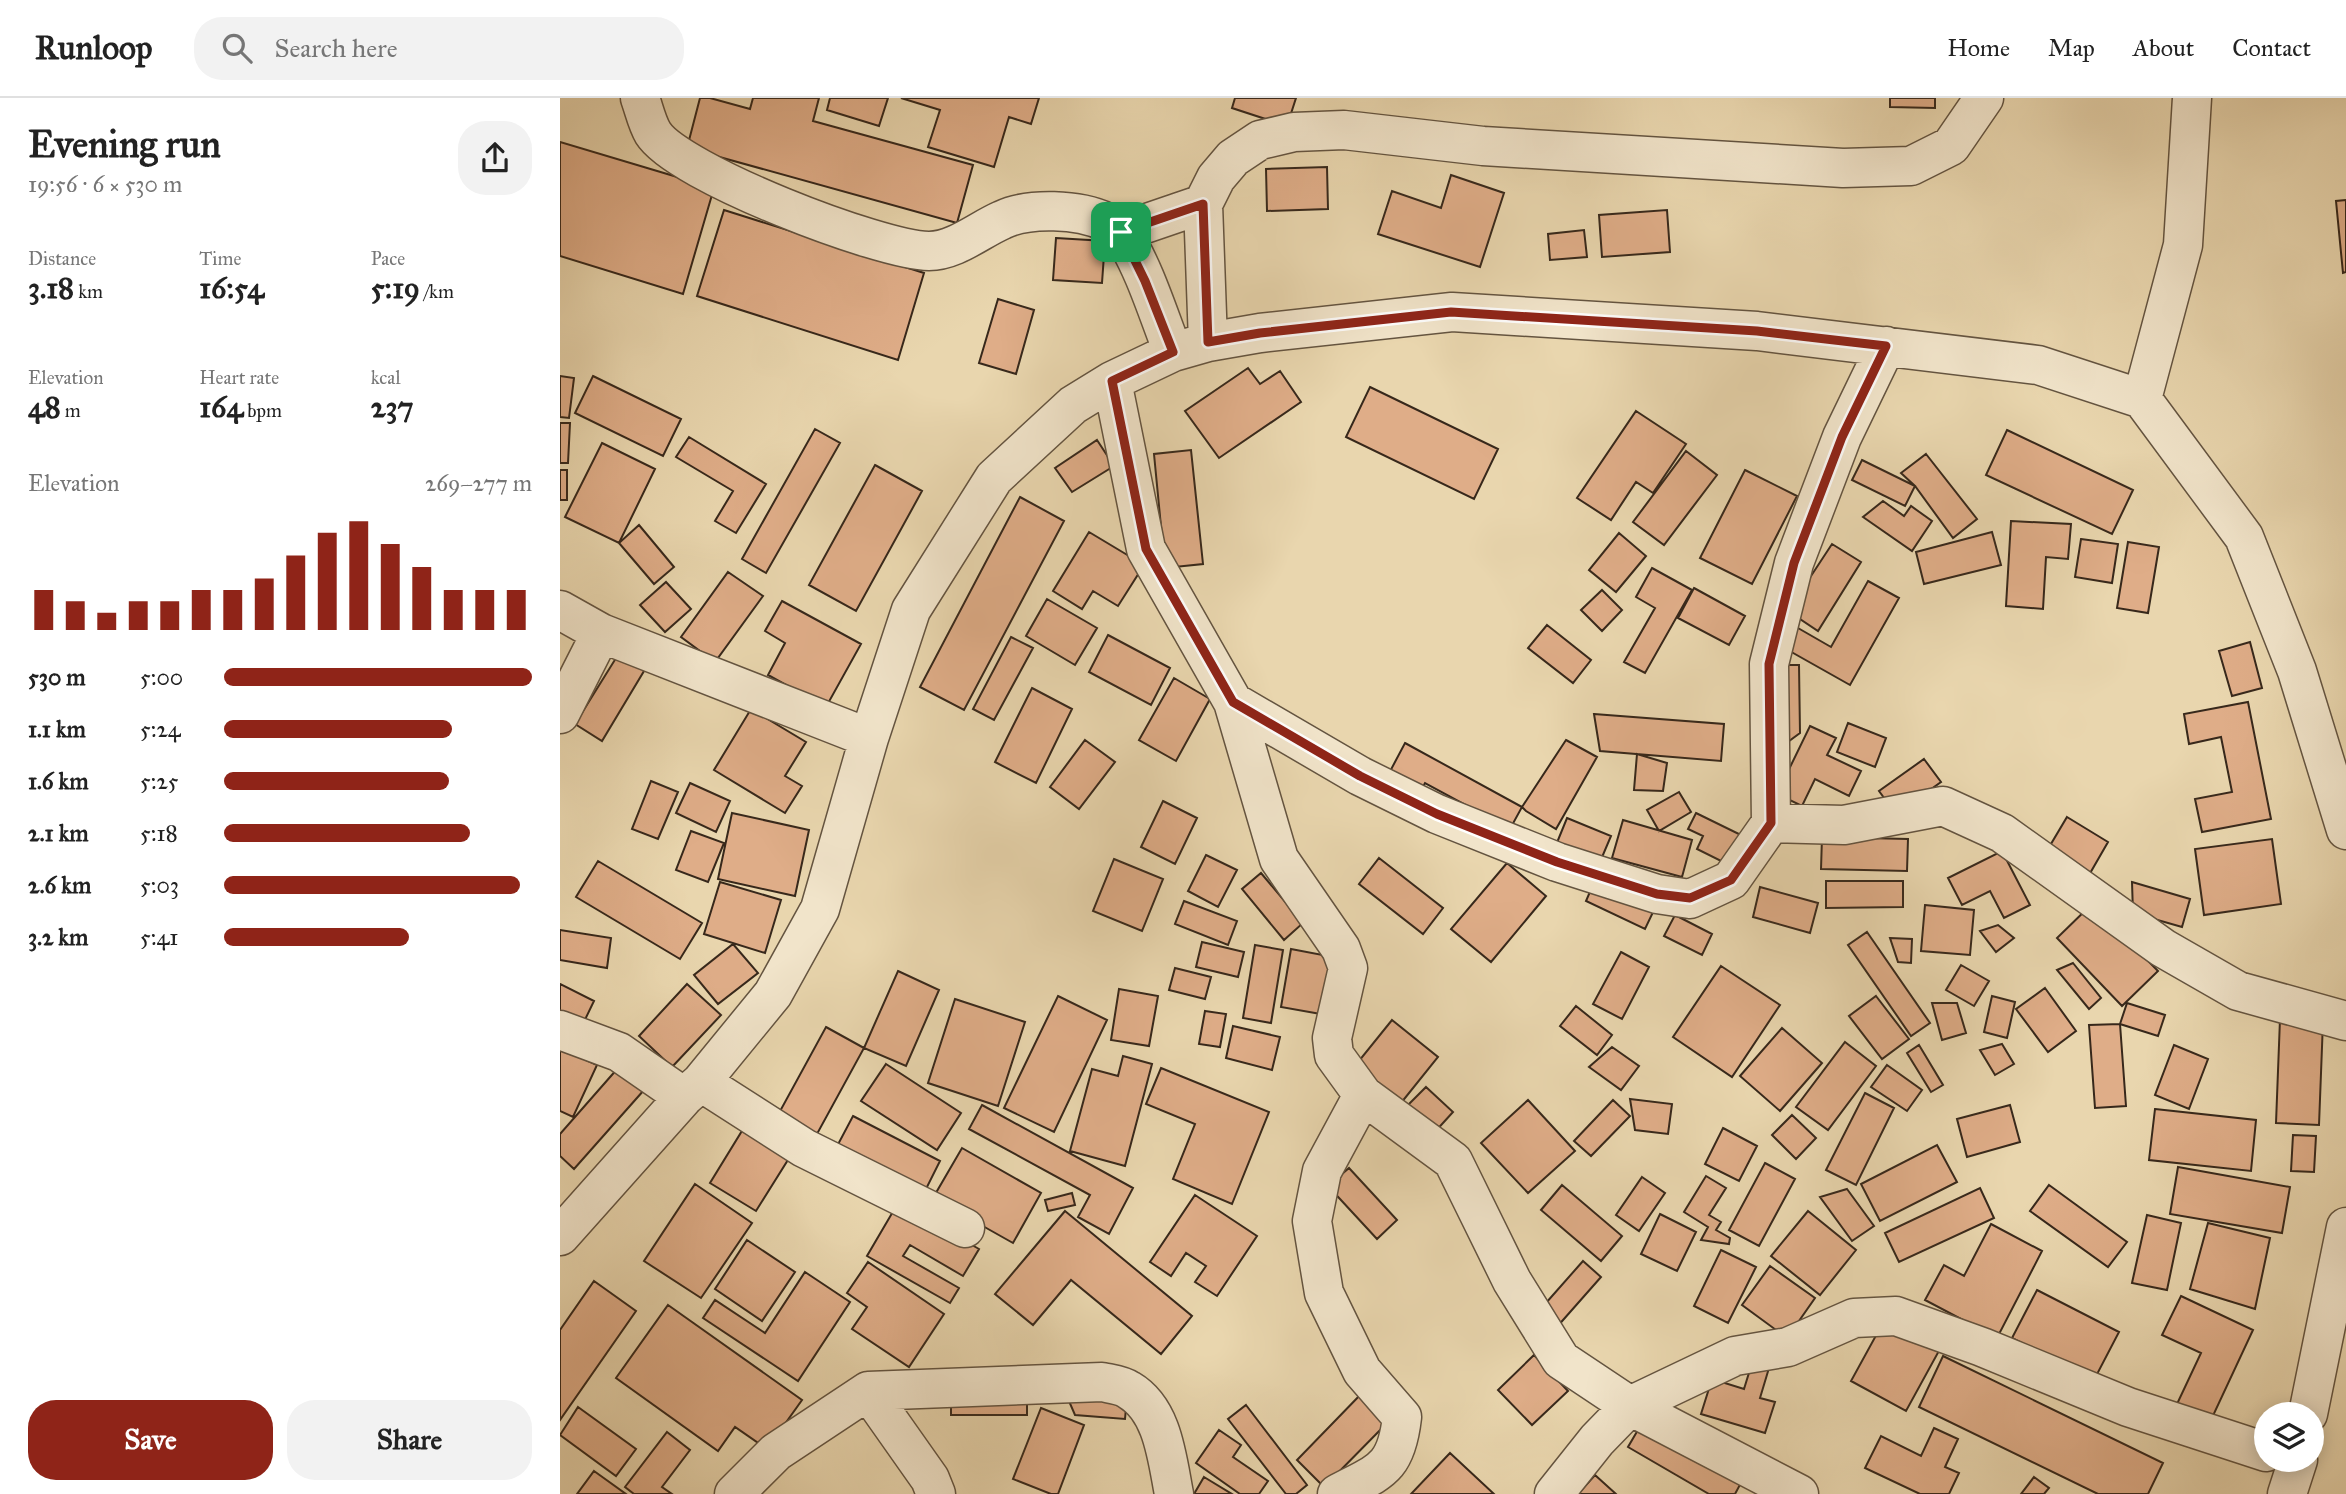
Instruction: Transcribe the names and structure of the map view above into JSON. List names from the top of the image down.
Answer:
{
  "page": {
    "header": "Runloop",
    "search": "Search here",
    "nav": [
      "Home",
      "Map",
      "About",
      "Contact"
    ],
    "heading": ["Evening run", "19:56 · 6 × 530 m"],
    "stats": [
      ["Distance", "3.18 km"],
      ["Time", "16:54"],
      ["Pace", "5:19 /km"],
      ["Elevation", "48 m"],
      ["Heart rate", "164 bpm"],
      ["kcal", "237"]
    ],
    "chart": ["Elevation", "269–277 m"],
    "list": [
      {
        "name": "530 m",
        "note": "5:00"
      },
      {
        "name": "1.1 km",
        "note": "5:24"
      },
      {
        "name": "1.6 km",
        "note": "5:25"
      },
      {
        "name": "2.1 km",
        "note": "5:18"
      },
      {
        "name": "2.6 km",
        "note": "5:03"
      },
      {
        "name": "3.2 km",
        "note": "5:41"
      }
    ],
    "buttons": ["Save", "Share"]
  }
}
